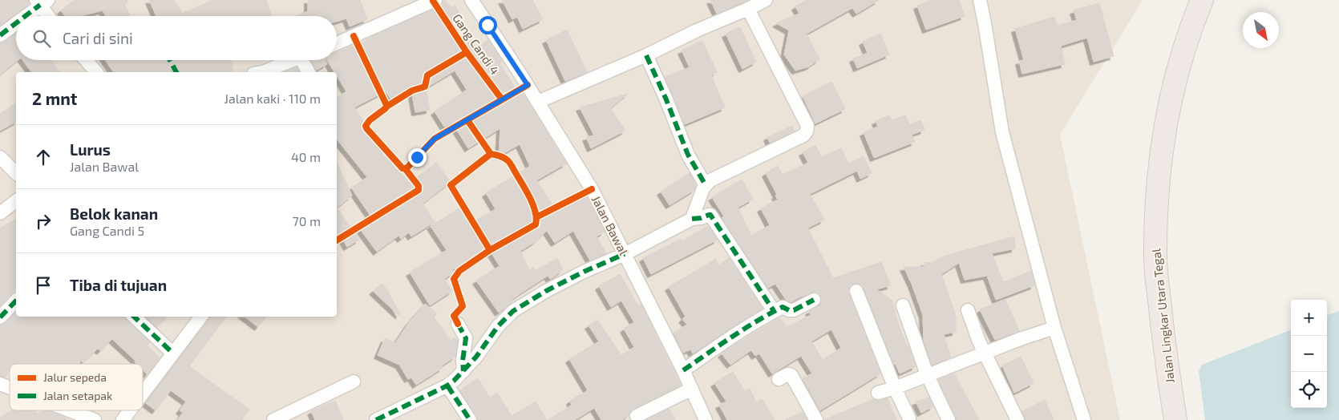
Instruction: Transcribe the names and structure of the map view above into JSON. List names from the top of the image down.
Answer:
{
  "streets": {
    "highway": ["Jalan Lingkar Utara Tegal"],
    "street": ["Jalan Bawal"],
    "cycle path": ["Gang Candi 4"]
  },
  "legend": ["Jalur sepeda", "Jalan setapak"],
  "north": "bottom right",
  "page": {
    "search": "Cari di sini",
    "heading": ["2 mnt", "Jalan kaki · 110 m"],
    "list": [
      ["Lurus", "Jalan Bawal", "40 m"],
      ["Belok kanan", "Gang Candi 5", "70 m"],
      "Tiba di tujuan"
    ],
    "map_buttons": ["+", "−"]
  }
}
